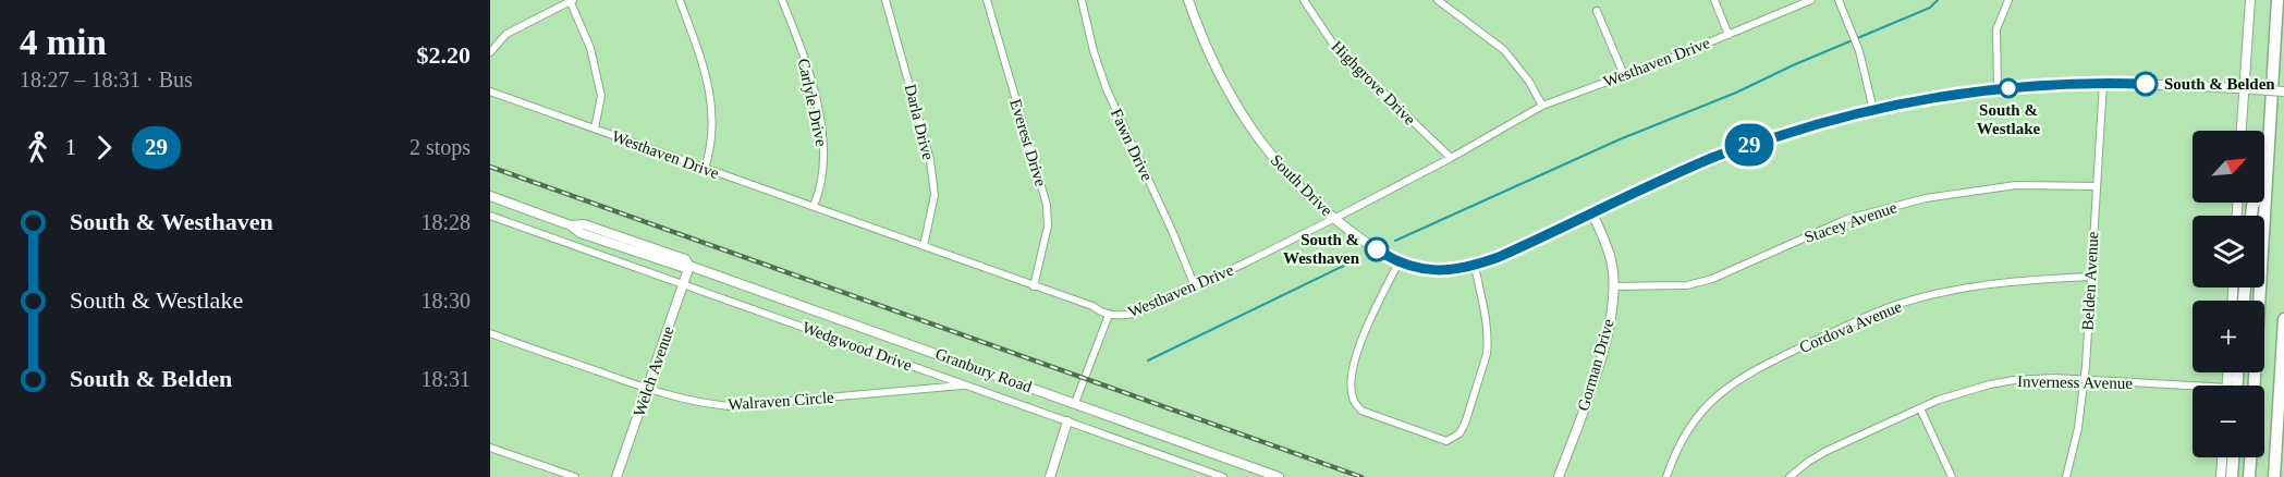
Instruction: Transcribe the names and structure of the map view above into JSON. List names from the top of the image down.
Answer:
{
  "streets": {
    "main road": ["Granbury Road"],
    "street": [
      "Westhaven Drive",
      "Highgrove Drive",
      "Carlyle Drive",
      "Darla Drive",
      "Everest Drive",
      "Fawn Drive",
      "South Drive",
      "Stacey Avenue",
      "Belden Avenue",
      "Cordova Avenue",
      "Wedgwood Drive",
      "Gorman Drive",
      "Welch Avenue",
      "Inverness Avenue",
      "Walraven Circle"
    ]
  },
  "crossings": [
    ["Westhaven Drive", "Highgrove Drive"],
    ["Westhaven Drive", "Carlyle Drive"],
    ["Westhaven Drive", "Darla Drive"],
    ["Westhaven Drive", "Everest Drive"],
    ["Westhaven Drive", "Fawn Drive"],
    ["Westhaven Drive", "South Drive"],
    ["South Drive", "Belden Avenue"],
    ["South Drive", "Gorman Drive"],
    ["Stacey Avenue", "Belden Avenue"],
    ["Stacey Avenue", "Gorman Drive"],
    ["Belden Avenue", "Cordova Avenue"],
    ["Belden Avenue", "Inverness Avenue"],
    ["Wedgwood Drive", "Welch Avenue"],
    ["Wedgwood Drive", "Walraven Circle"],
    ["Granbury Road", "Welch Avenue"],
    ["Welch Avenue", "Walraven Circle"]
  ],
  "places": ["South & Belden", "South & Westlake", "South & Westhaven"],
  "lines": ["bus line 29"],
  "north": "top right",
  "page": {
    "heading": ["4 min", "18:27 – 18:31 · Bus", "$2.20"],
    "on_map": "29",
    "legs": ["1", "29", "2 stops"],
    "map_buttons": ["+", "−"],
    "list": [
      {
        "name": "South & Westhaven",
        "value": "18:28"
      },
      {
        "name": "South & Westlake",
        "value": "18:30"
      },
      {
        "name": "South & Belden",
        "value": "18:31"
      }
    ]
  }
}
